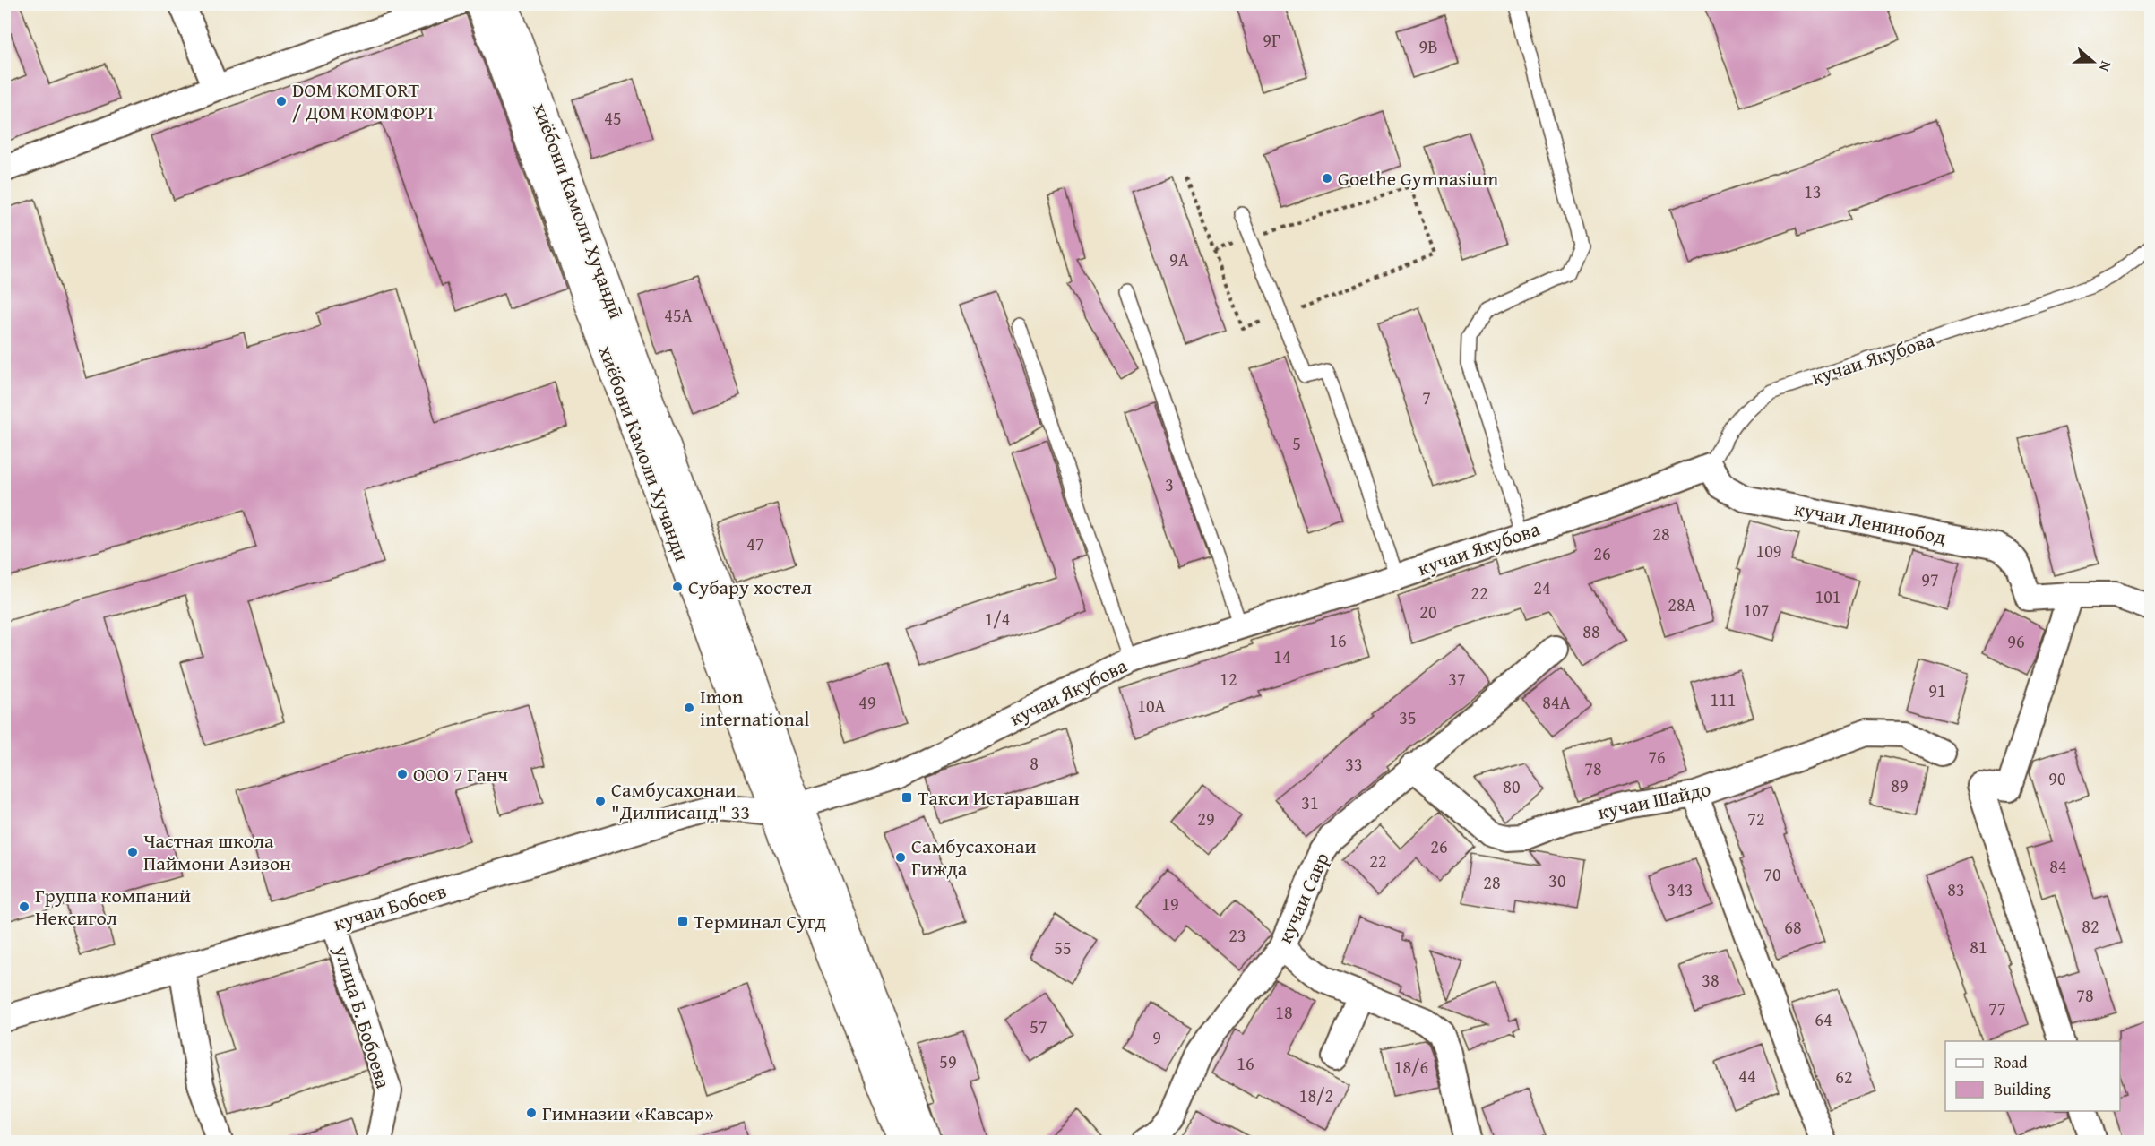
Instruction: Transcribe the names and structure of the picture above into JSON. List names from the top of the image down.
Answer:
{
  "streets": {
    "main road": ["хиёбони Камоли Хуҷандӣ", "хиёбони Камоли Хучанди"],
    "street": [
      "кучаи Якубова",
      "кучаи Ленинобод",
      "кучаи Шайдо",
      "кучаи Савр",
      "кучаи Бобоев",
      "улица Б. Бобоева"
    ]
  },
  "crossings": [
    ["хиёбони Камоли Хуҷандӣ", "кучаи Якубова"],
    ["хиёбони Камоли Хуҷандӣ", "хиёбони Камоли Хучанди"],
    ["хиёбони Камоли Хуҷандӣ", "кучаи Бобоев"],
    ["кучаи Якубова", "хиёбони Камоли Хучанди"],
    ["кучаи Якубова", "кучаи Ленинобод"],
    ["кучаи Якубова", "кучаи Бобоев"],
    ["хиёбони Камоли Хучанди", "кучаи Бобоев"],
    ["кучаи Шайдо", "кучаи Савр"],
    ["кучаи Бобоев", "улица Б. Бобоева"]
  ],
  "places": {
    "other": [
      "DOM KOMFORT / ДОМ КОМФОРТ",
      "Goethe Gymnasium",
      "Субару хостел",
      "Imon international",
      "ООО 7 Ганч",
      "Самбусахонаи \"Дилписанд\" 33",
      "Частная школа Паймони Азизон",
      "Самбусахонаи Гижда",
      "Группа компаний Нексигол",
      "Гимназии «Кавсар»"
    ],
    "transit": ["Такси Истаравшан", "Терминал Сугд"]
  },
  "house_numbers": [
    "9Г",
    "9В",
    "45",
    "13",
    "9А",
    "45А",
    "7",
    "5",
    "3",
    "28",
    "47",
    "109",
    "26",
    "97",
    "24",
    "22",
    "101",
    "28А",
    "107",
    "20",
    "1/4",
    "88",
    "16",
    "96",
    "14",
    "12",
    "37",
    "91",
    "111",
    "49",
    "84А",
    "10А",
    "35",
    "76",
    "8",
    "33",
    "78",
    "90",
    "89",
    "80",
    "31",
    "29",
    "72",
    "26",
    "22",
    "84",
    "70",
    "30",
    "28",
    "343",
    "83",
    "19",
    "82",
    "68",
    "23",
    "81",
    "55",
    "38",
    "78",
    "77",
    "18",
    "64",
    "57",
    "9",
    "59",
    "16",
    "18/6",
    "44",
    "62",
    "18/2"
  ],
  "legend": ["Road", "Building"],
  "north": "right"
}
